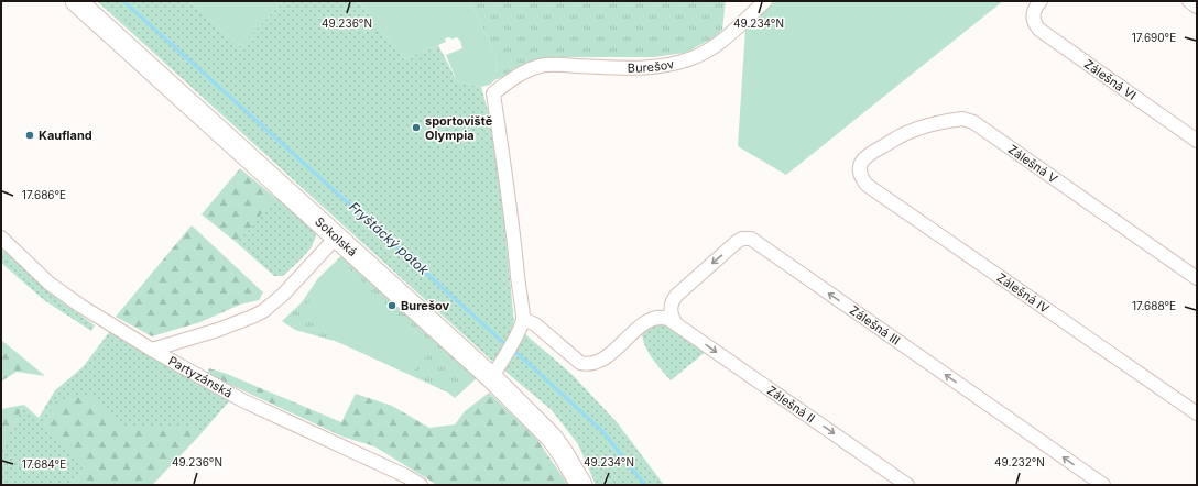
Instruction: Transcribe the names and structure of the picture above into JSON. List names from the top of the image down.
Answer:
{
  "streets": {
    "main road": ["Sokolská"],
    "street": [
      "Burešov",
      "Zálešná VI",
      "Zálešná V",
      "Zálešná IV",
      "Zálešná III",
      "Partyzánská",
      "Zálešná II"
    ]
  },
  "crossings": [
    ["Burešov", "Zálešná II"],
    ["Zálešná V", "Zálešná IV"],
    ["Zálešná III", "Zálešná II"]
  ],
  "one_way": ["Zálešná III", "Zálešná II"],
  "water": ["Fryštácký potok"],
  "places": ["sportoviště Olympia", "Kaufland", "Burešov"],
  "coordinates": [
    "49.236°N",
    "49.234°N",
    "17.690°E",
    "17.686°E",
    "17.688°E",
    "49.232°N",
    "17.684°E"
  ]
}
